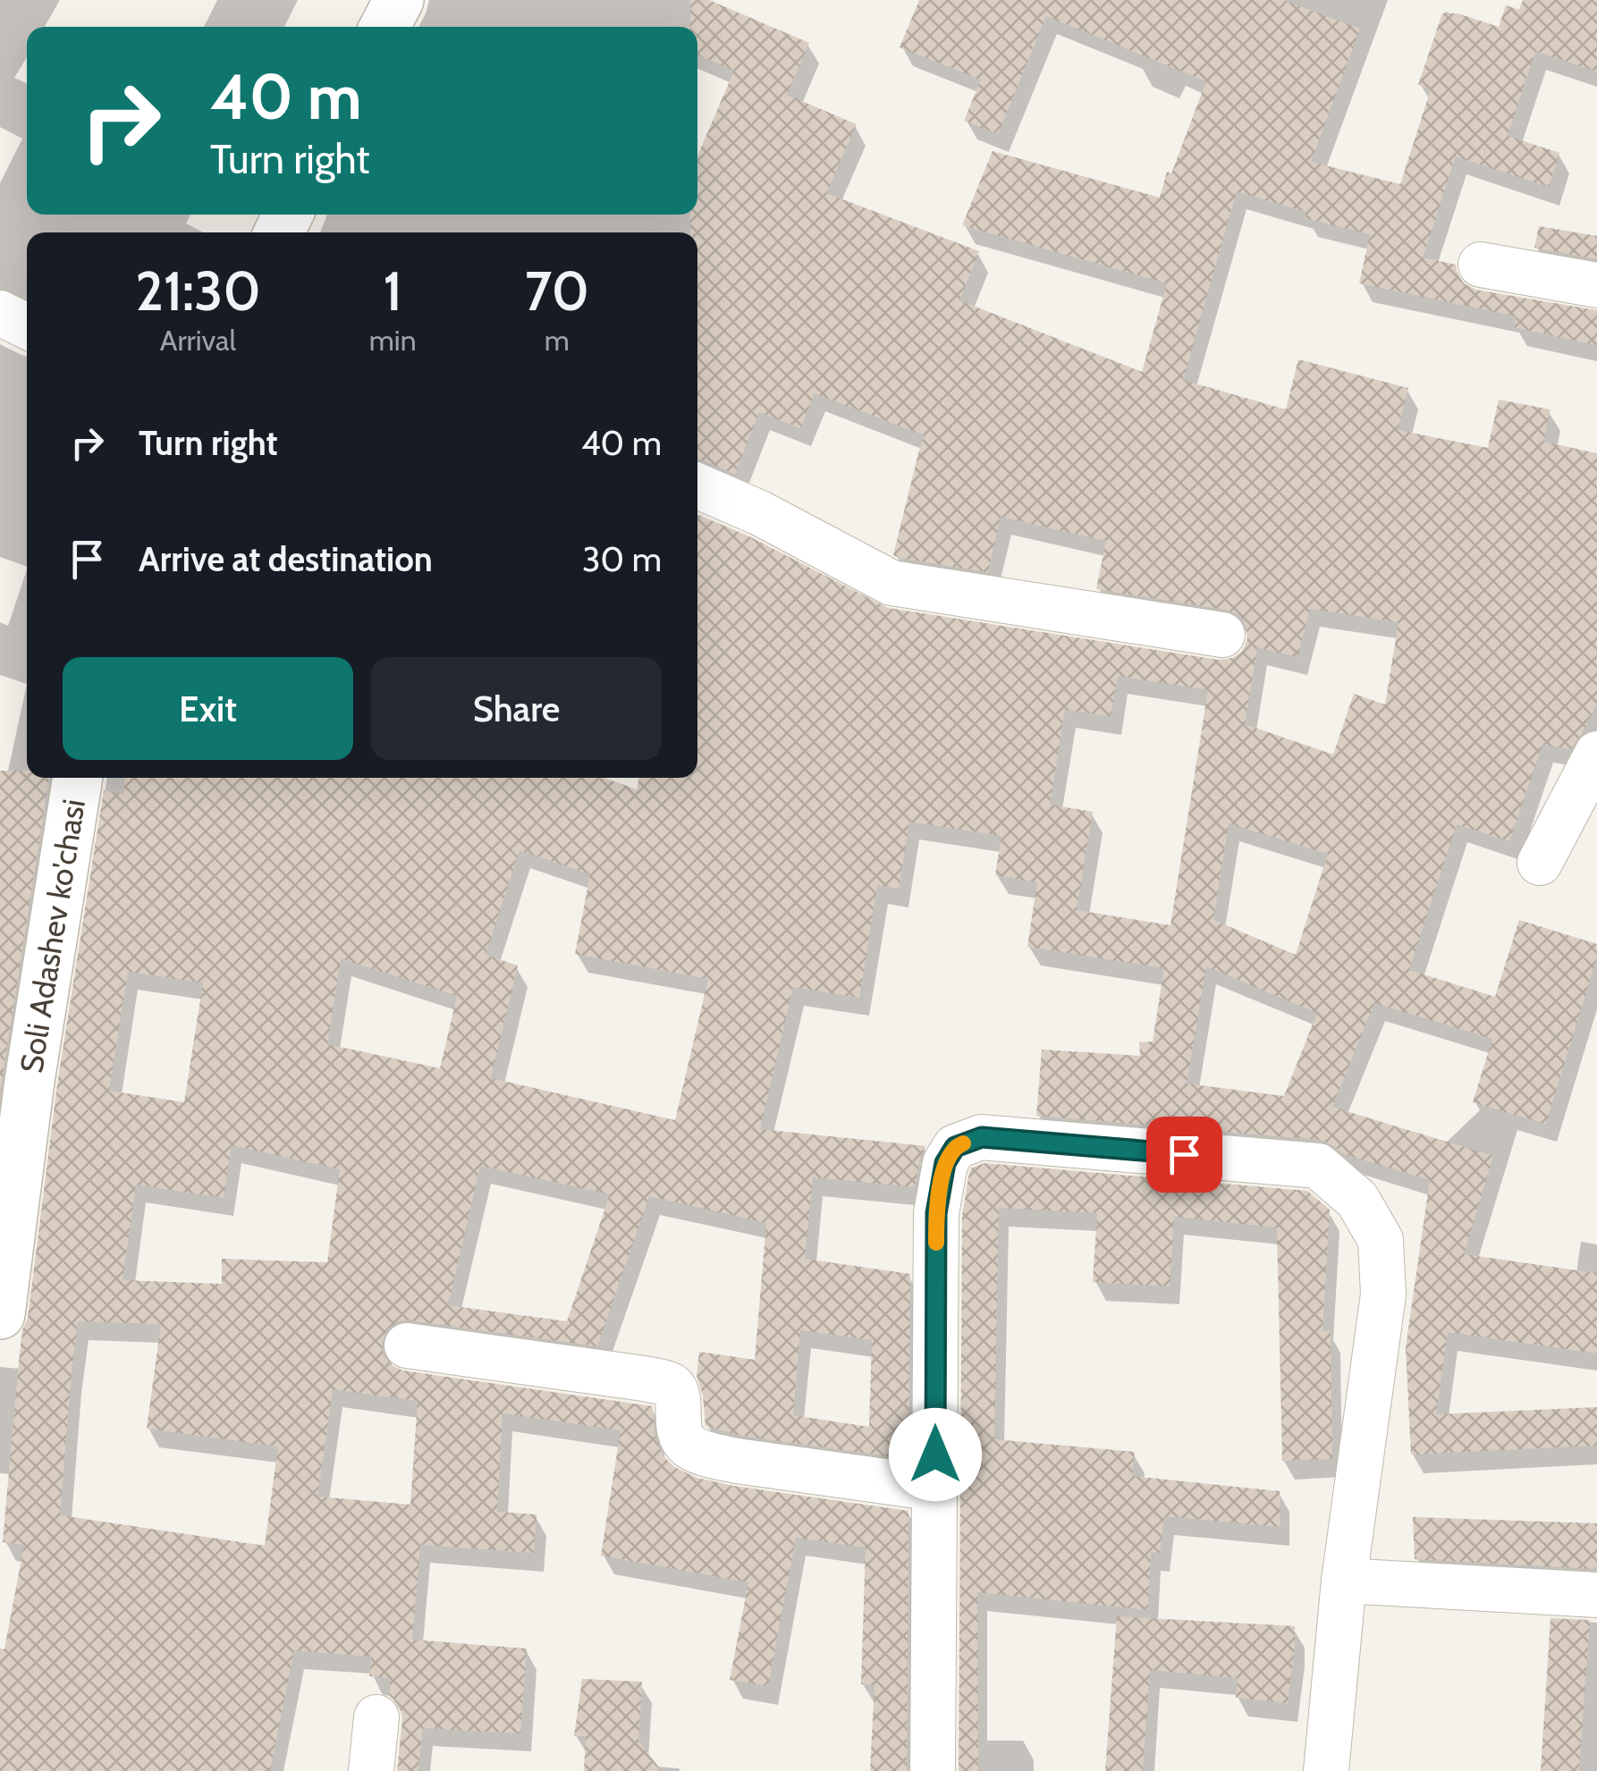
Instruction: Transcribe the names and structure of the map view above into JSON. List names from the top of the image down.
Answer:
{
  "streets": {
    "street": ["Soli Adashev ko'chasi"]
  },
  "page": {
    "turn": ["40 m", "Turn right"],
    "eta": [
      "21:30",
      "Arrival",
      "1",
      "min",
      "70",
      "m"
    ],
    "list": [
      {
        "name": "Turn right",
        "value": "40 m"
      },
      {
        "name": "Arrive at destination",
        "value": "30 m"
      }
    ],
    "buttons": ["Exit", "Share"]
  }
}
